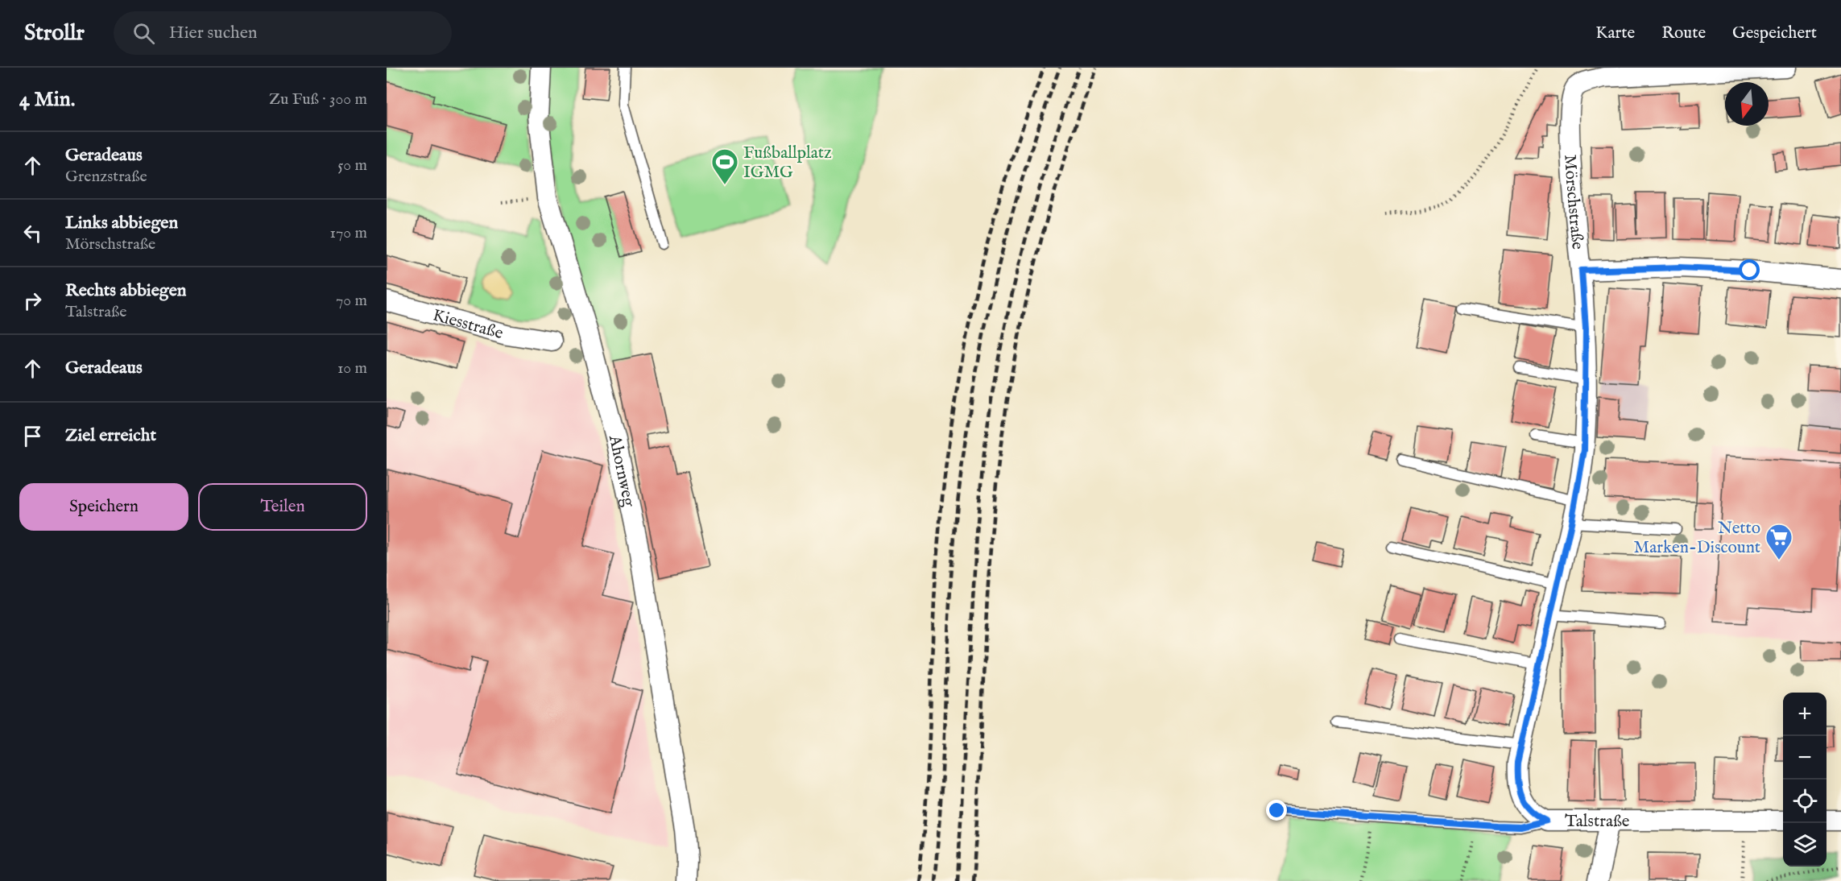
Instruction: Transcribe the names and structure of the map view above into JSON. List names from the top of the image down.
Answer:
{
  "streets": {
    "street": [
      "Mörschstraße",
      "Kiesstraße",
      "Ahornweg",
      "Talstraße"
    ]
  },
  "crossings": [
    ["Mörschstraße", "Talstraße"]
  ],
  "places": {
    "sports": ["Fußballplatz IGMG"],
    "supermarket": ["Netto Marken-Discount"]
  },
  "north": "bottom",
  "page": {
    "header": "Strollr",
    "search": "Hier suchen",
    "nav": ["Karte", "Route", "Gespeichert"],
    "heading": ["4 Min.", "Zu Fuß · 300 m"],
    "list": [
      ["Geradeaus", "Grenzstraße", "50 m"],
      ["Links abbiegen", "Mörschstraße", "170 m"],
      ["Rechts abbiegen", "Talstraße", "70 m"],
      ["Geradeaus", "10 m"],
      "Ziel erreicht"
    ],
    "buttons": ["Speichern", "Teilen"],
    "map_buttons": ["+", "−"]
  }
}
